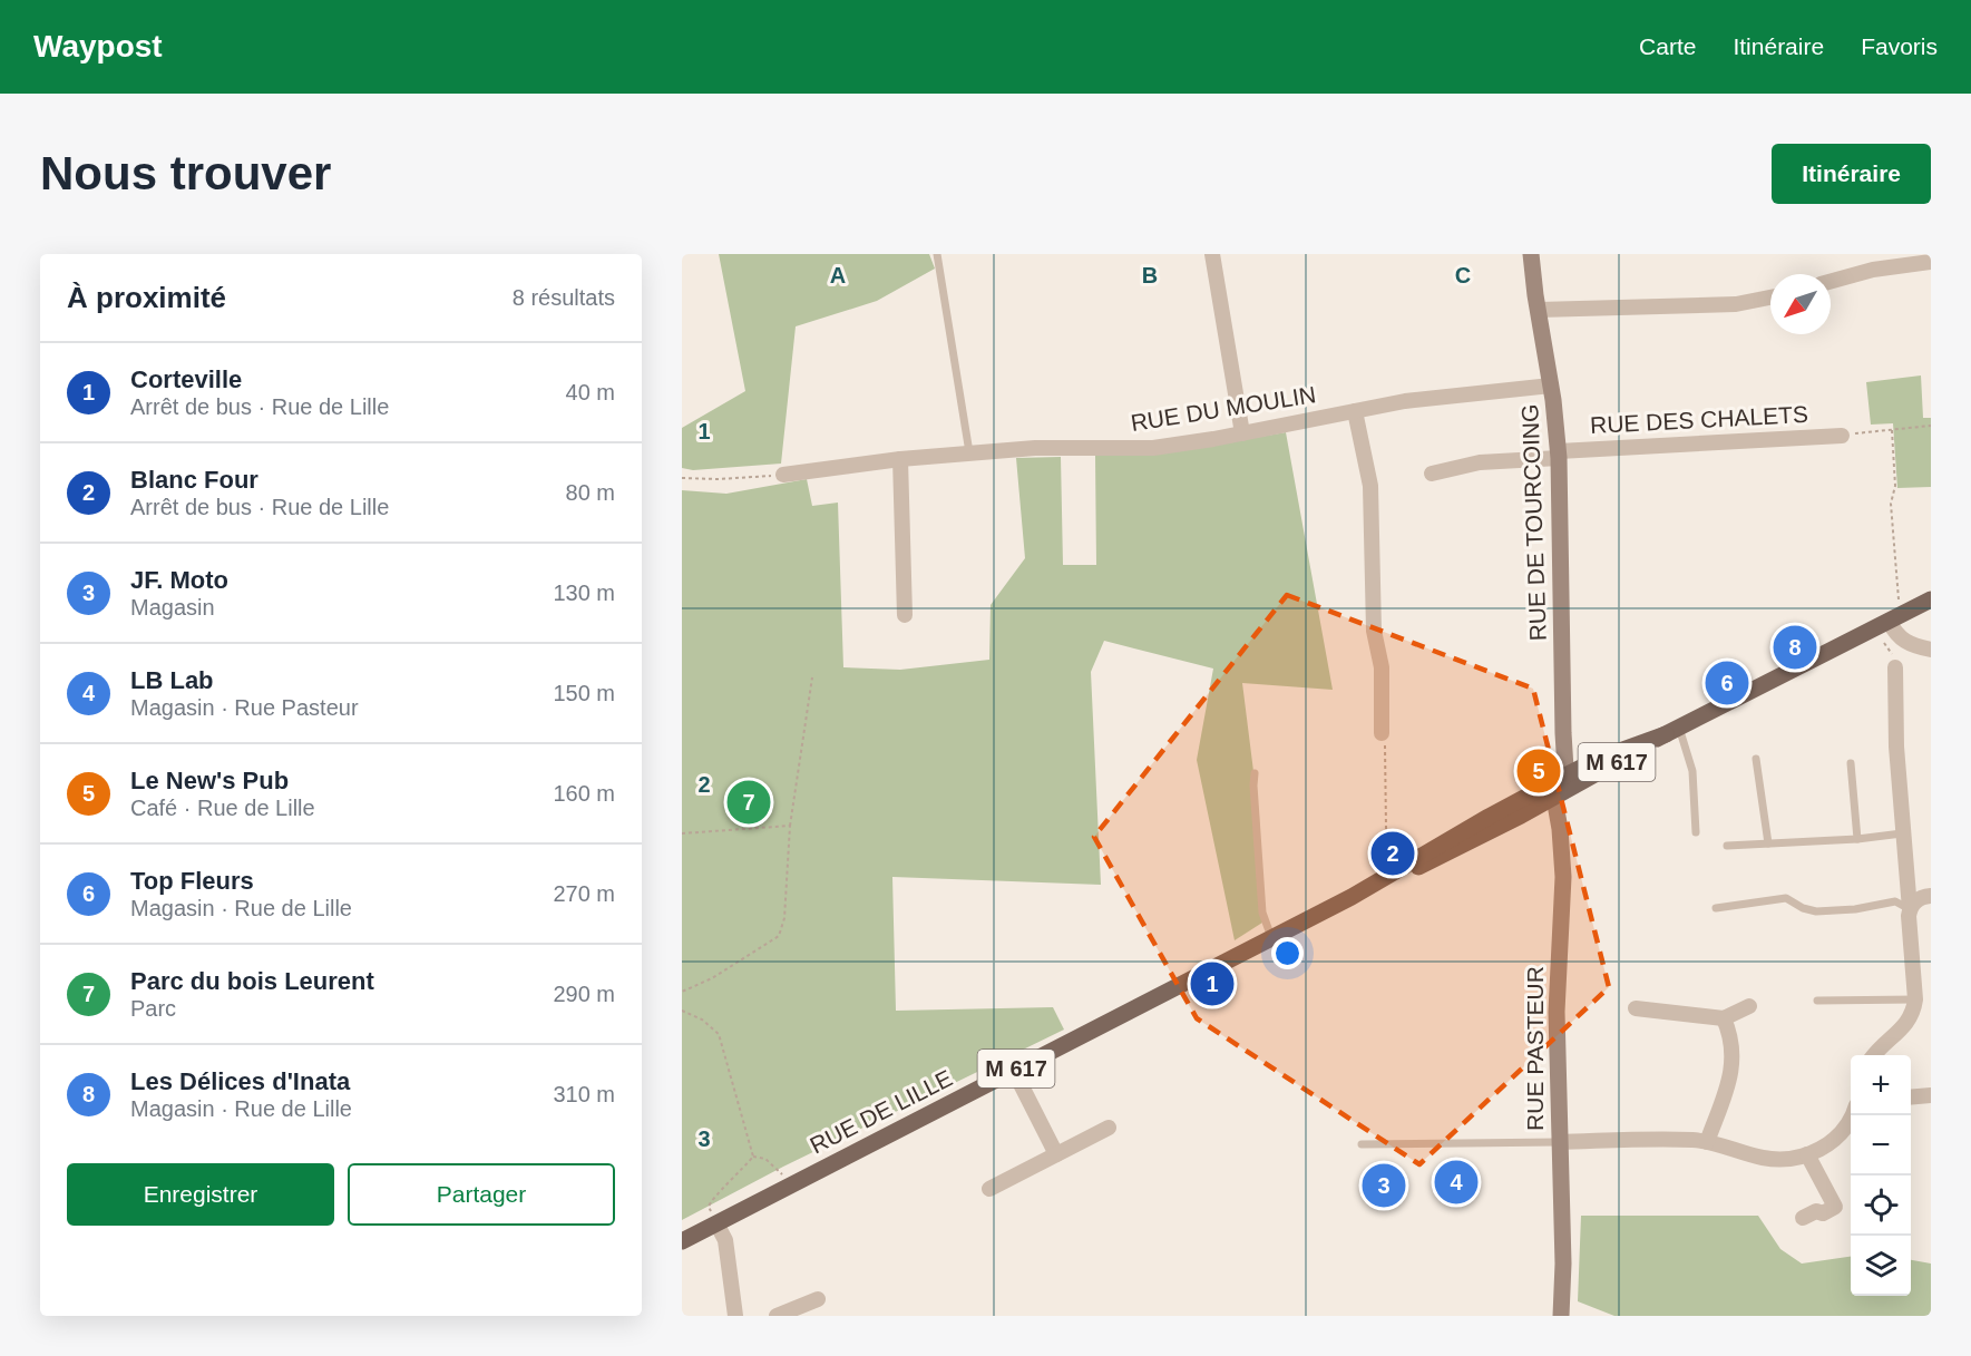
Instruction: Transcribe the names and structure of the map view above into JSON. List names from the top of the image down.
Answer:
{
  "streets": {
    "main road": [
      "RUE DE TOURCOING",
      "M 617",
      "RUE PASTEUR",
      "RUE DE LILLE"
    ],
    "street": ["RUE DU MOULIN", "RUE DES CHALETS"]
  },
  "crossings": [
    ["RUE DU MOULIN", "RUE DE TOURCOING"],
    ["RUE DES CHALETS", "RUE DE TOURCOING"],
    ["RUE DE TOURCOING", "RUE PASTEUR"],
    ["RUE DE TOURCOING", "RUE DE LILLE"],
    ["RUE PASTEUR", "RUE DE LILLE"]
  ],
  "north": "bottom left",
  "page": {
    "header": "Waypost",
    "nav": ["Carte", "Itinéraire", "Favoris"],
    "buttons": [
      "Itinéraire",
      ["Enregistrer", "Partager"]
    ],
    "title": "Nous trouver",
    "heading": ["À proximité", "8 résultats"],
    "list": [
      {
        "mark": "1",
        "name": "Corteville",
        "note": "Arrêt de bus · Rue de Lille",
        "value": "40 m"
      },
      {
        "mark": "2",
        "name": "Blanc Four",
        "note": "Arrêt de bus · Rue de Lille",
        "value": "80 m"
      },
      {
        "mark": "3",
        "name": "JF. Moto",
        "note": "Magasin",
        "value": "130 m"
      },
      {
        "mark": "4",
        "name": "LB Lab",
        "note": "Magasin · Rue Pasteur",
        "value": "150 m"
      },
      {
        "mark": "5",
        "name": "Le New's Pub",
        "note": "Café · Rue de Lille",
        "value": "160 m"
      },
      {
        "mark": "6",
        "name": "Top Fleurs",
        "note": "Magasin · Rue de Lille",
        "value": "270 m"
      },
      {
        "mark": "7",
        "name": "Parc du bois Leurent",
        "note": "Parc",
        "value": "290 m"
      },
      {
        "mark": "8",
        "name": "Les Délices d'Inata",
        "note": "Magasin · Rue de Lille",
        "value": "310 m"
      }
    ],
    "pins": [
      "8",
      "6",
      "5",
      "7",
      "2",
      "1",
      "4",
      "3"
    ],
    "map_buttons": ["+", "−"]
  },
  "grid": {
    "columns": ["A", "B", "C"],
    "rows": ["1", "2", "3"]
  }
}
